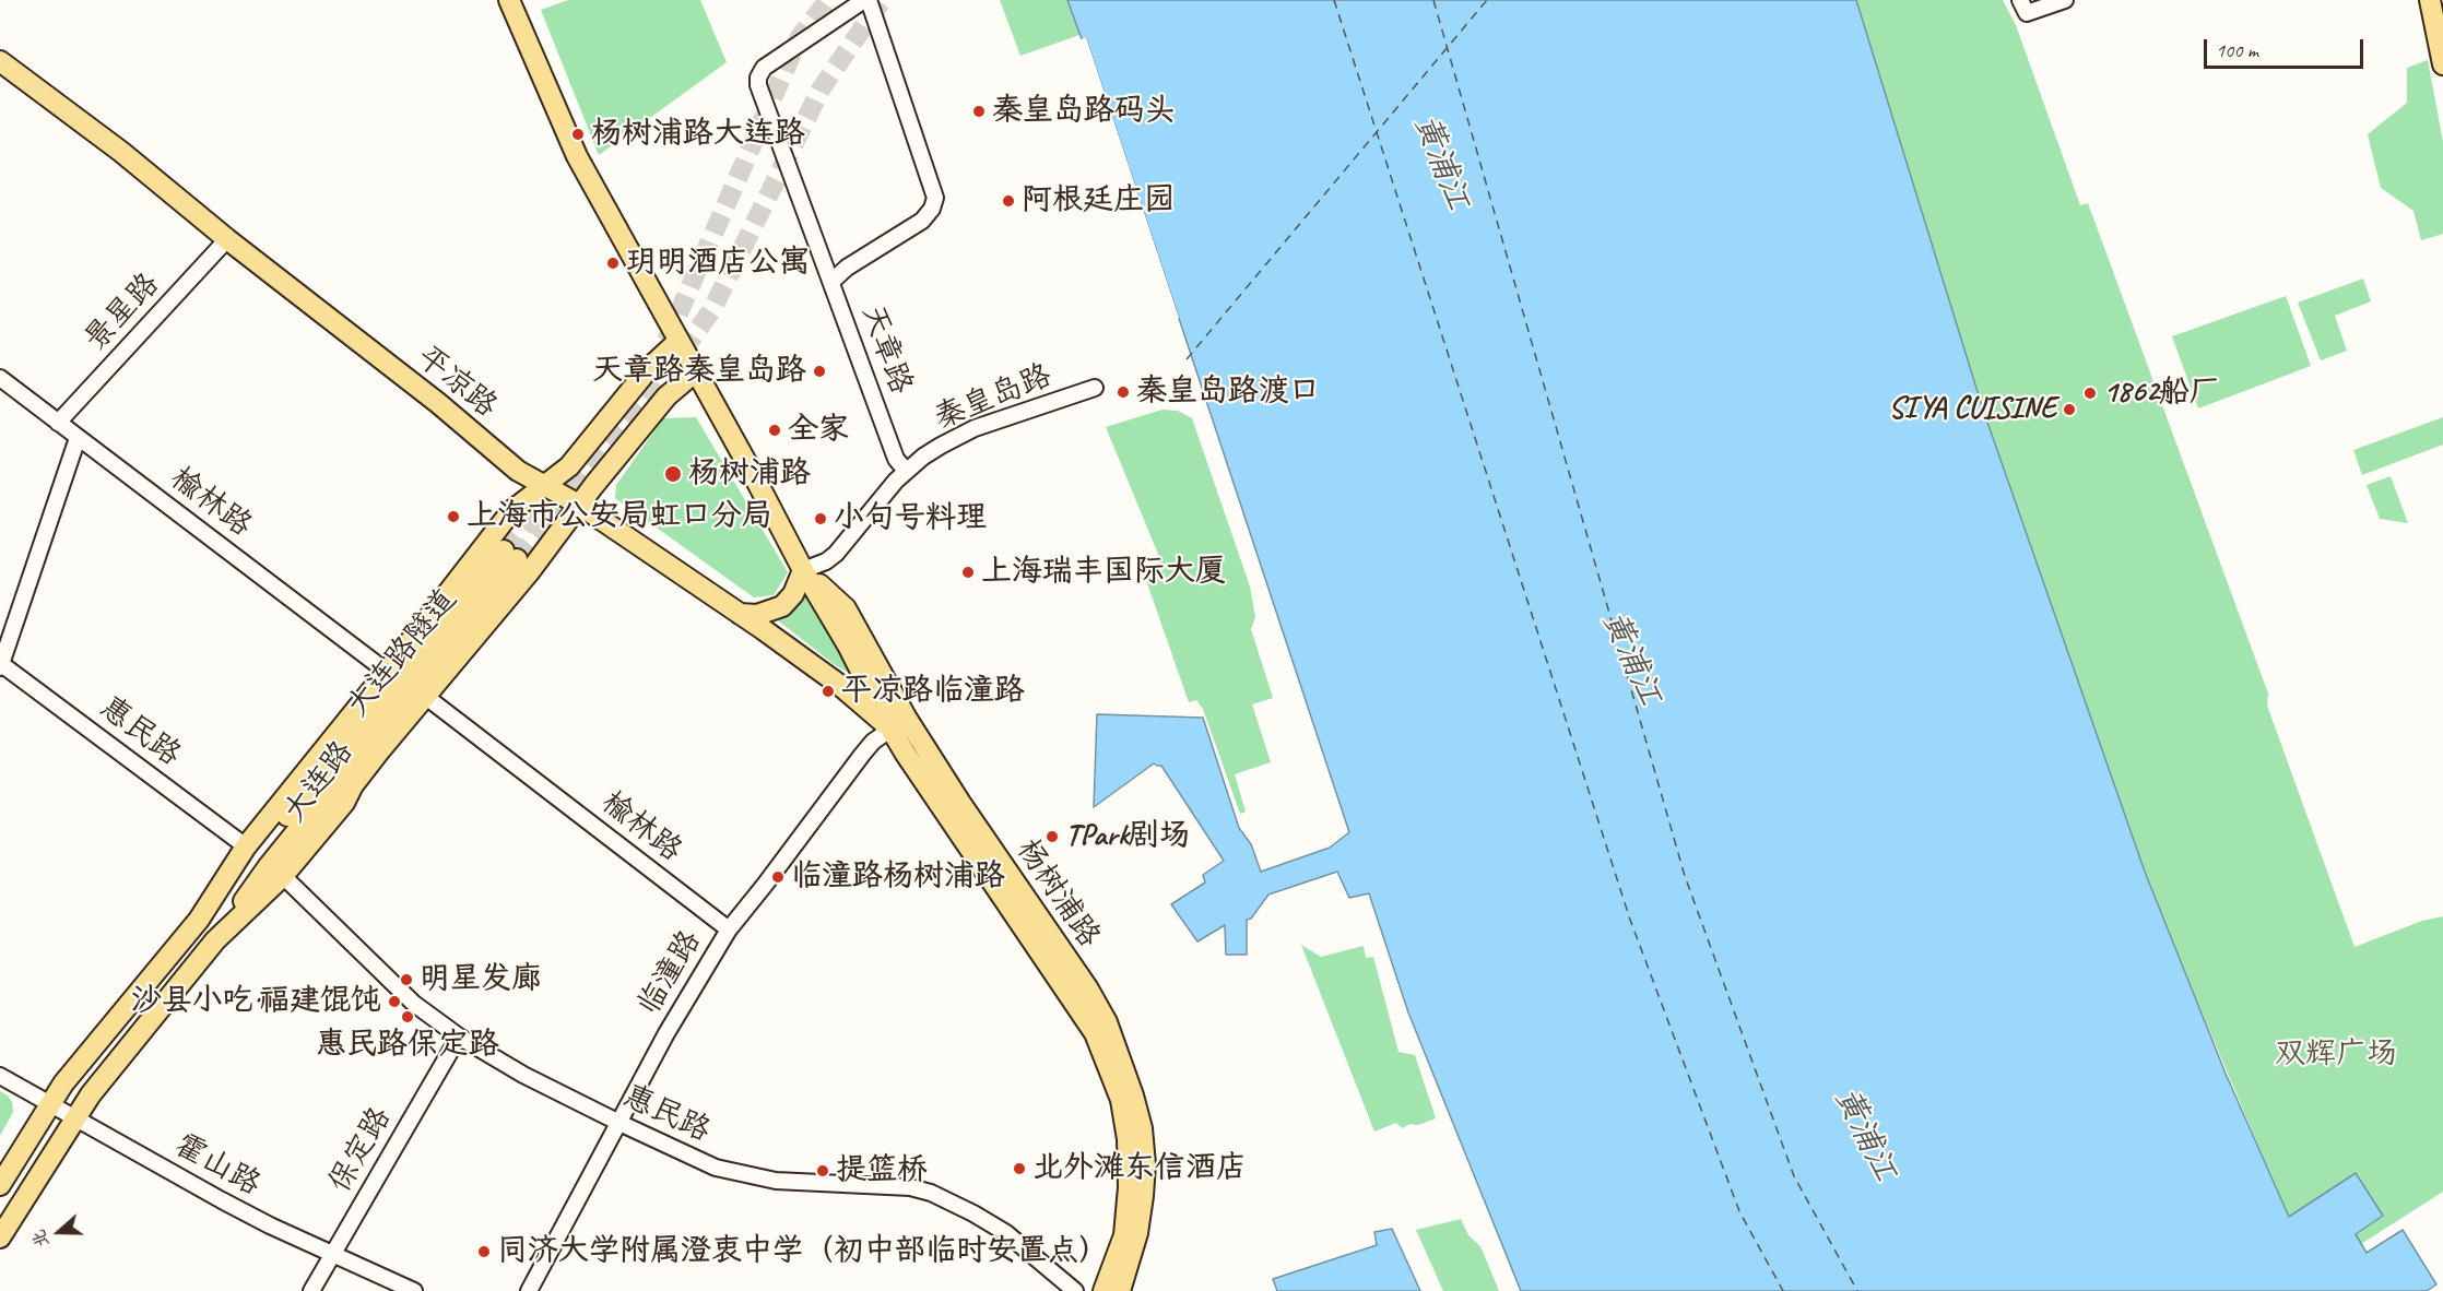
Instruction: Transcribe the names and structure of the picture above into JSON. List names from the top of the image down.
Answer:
{
  "streets": {
    "main road": [
      "平凉路",
      "大连路隧道",
      "大连路",
      "杨树浦路"
    ],
    "street": [
      "景星路",
      "天章路",
      "秦皇岛路",
      "榆林路",
      "惠民路",
      "临潼路",
      "保定路",
      "霍山路"
    ]
  },
  "crossings": [
    ["景星路", "平凉路"],
    ["景星路", "榆林路"],
    ["天章路", "秦皇岛路"],
    ["平凉路", "大连路"],
    ["平凉路", "杨树浦路"],
    ["平凉路", "临潼路"],
    ["秦皇岛路", "杨树浦路"],
    ["榆林路", "大连路"],
    ["榆林路", "临潼路"],
    ["大连路隧道", "大连路"],
    ["惠民路", "大连路"],
    ["惠民路", "临潼路"],
    ["惠民路", "保定路"],
    ["大连路", "杨树浦路"],
    ["大连路", "霍山路"],
    ["杨树浦路", "临潼路"],
    ["保定路", "霍山路"]
  ],
  "water": ["黄浦江"],
  "parks": ["双辉广场"],
  "places": [
    "秦皇岛路码头",
    "杨树浦路大连路",
    "阿根廷庄园",
    "玥明酒店公寓",
    "天章路秦皇岛路",
    "秦皇岛路渡口",
    "1862船厂",
    "SIYA CUISINE",
    "全家",
    "杨树浦路",
    "上海市公安局虹口分局",
    "小句号料理",
    "上海瑞丰国际大厦",
    "平凉路临潼路",
    "TPark剧场",
    "临潼路杨树浦路",
    "明星发廊",
    "沙县小吃·福建馄饨",
    "惠民路保定路",
    "北外滩东信酒店",
    "提篮桥",
    "同济大学附属澄衷中学（初中部临时安置点）"
  ],
  "scale_bar": "100 m",
  "north": "left"
}
